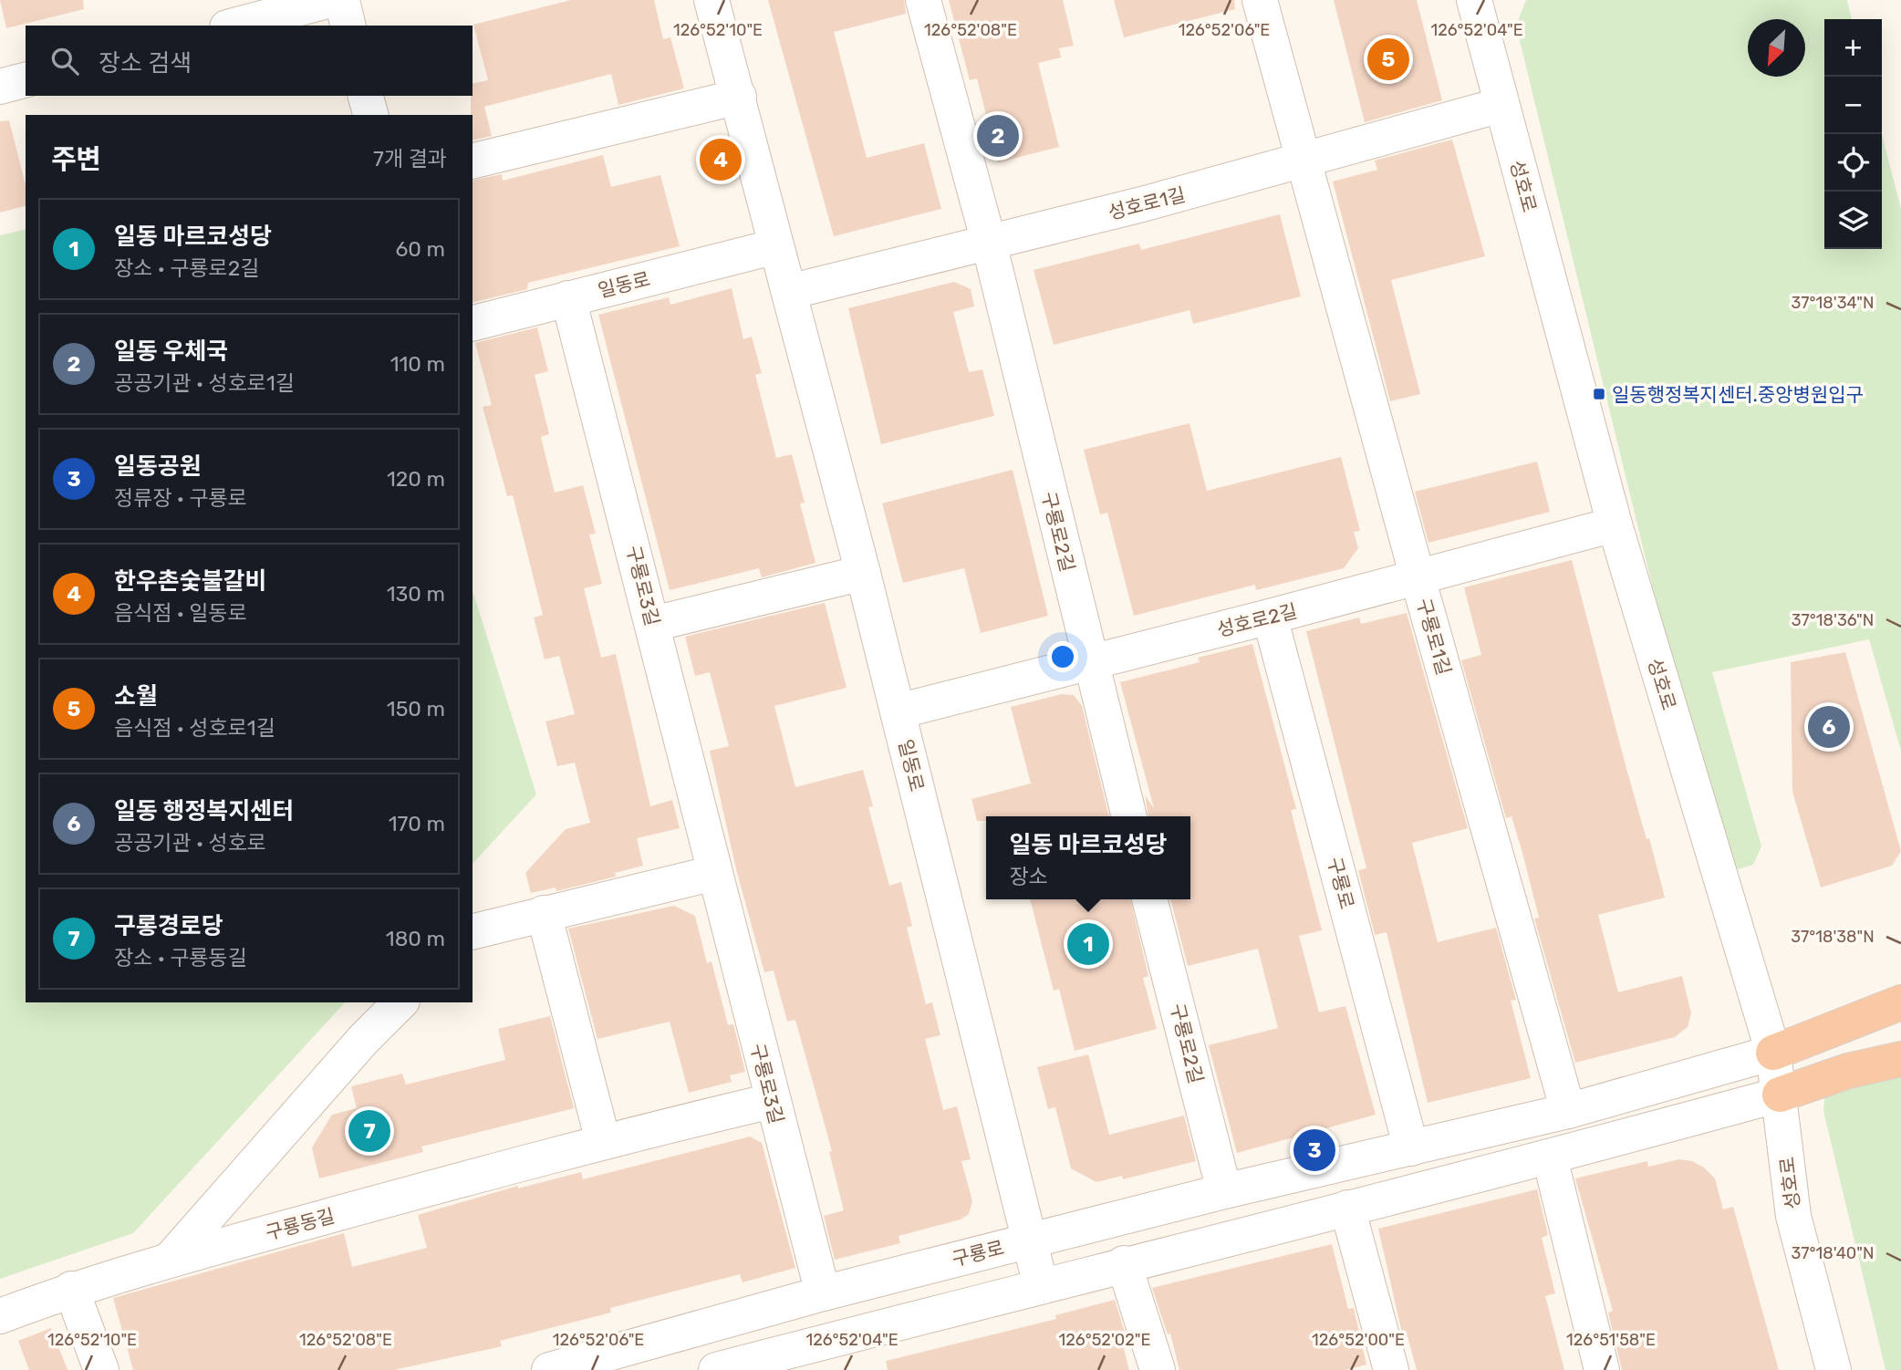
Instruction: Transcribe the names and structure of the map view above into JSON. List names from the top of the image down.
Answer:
{
  "streets": {
    "street": [
      "성호로",
      "성호로1길",
      "일동로",
      "구룡로2길",
      "구룡로3길",
      "성호로2길",
      "구룡로1길",
      "구룡로",
      "구룡동길"
    ]
  },
  "crossings": [
    ["성호로", "성호로1길"],
    ["성호로", "성호로2길"],
    ["성호로", "구룡로"],
    ["성호로1길", "일동로"],
    ["성호로1길", "구룡로2길"],
    ["성호로1길", "구룡로1길"],
    ["일동로", "구룡로3길"],
    ["일동로", "성호로2길"],
    ["일동로", "구룡로"],
    ["구룡로2길", "성호로2길"],
    ["구룡로2길", "구룡로"],
    ["구룡로3길", "구룡로"],
    ["구룡로3길", "구룡동길"],
    ["성호로2길", "구룡로1길"],
    ["성호로2길", "구룡로"],
    ["구룡로1길", "구룡로"]
  ],
  "places": {
    "transit": ["일동행정복지센터.중앙병원입구"]
  },
  "north": "bottom left",
  "page": {
    "map_buttons": ["+", "−"],
    "search": "장소 검색",
    "pins": [
      "5",
      "2",
      "4",
      "6",
      "1",
      "7",
      "3"
    ],
    "heading": ["주변", "7개 결과"],
    "list": [
      {
        "mark": "1",
        "name": "일동 마르코성당",
        "note": "장소 · 구룡로2길",
        "value": "60 m"
      },
      {
        "mark": "2",
        "name": "일동 우체국",
        "note": "공공기관 · 성호로1길",
        "value": "110 m"
      },
      {
        "mark": "3",
        "name": "일동공원",
        "note": "정류장 · 구룡로",
        "value": "120 m"
      },
      {
        "mark": "4",
        "name": "한우촌숯불갈비",
        "note": "음식점 · 일동로",
        "value": "130 m"
      },
      {
        "mark": "5",
        "name": "소월",
        "note": "음식점 · 성호로1길",
        "value": "150 m"
      },
      {
        "mark": "6",
        "name": "일동 행정복지센터",
        "note": "공공기관 · 성호로",
        "value": "170 m"
      },
      {
        "mark": "7",
        "name": "구롱경로당",
        "note": "장소 · 구룡동길",
        "value": "180 m"
      }
    ],
    "popup": ["일동 마르코성당", "장소"]
  },
  "coordinates": [
    "126°52'10\"E",
    "126°52'08\"E",
    "126°52'06\"E",
    "126°52'04\"E",
    "37°18'34\"N",
    "37°18'36\"N",
    "37°18'38\"N",
    "37°18'40\"N",
    "126°52'02\"E",
    "126°52'00\"E",
    "126°51'58\"E"
  ]
}
